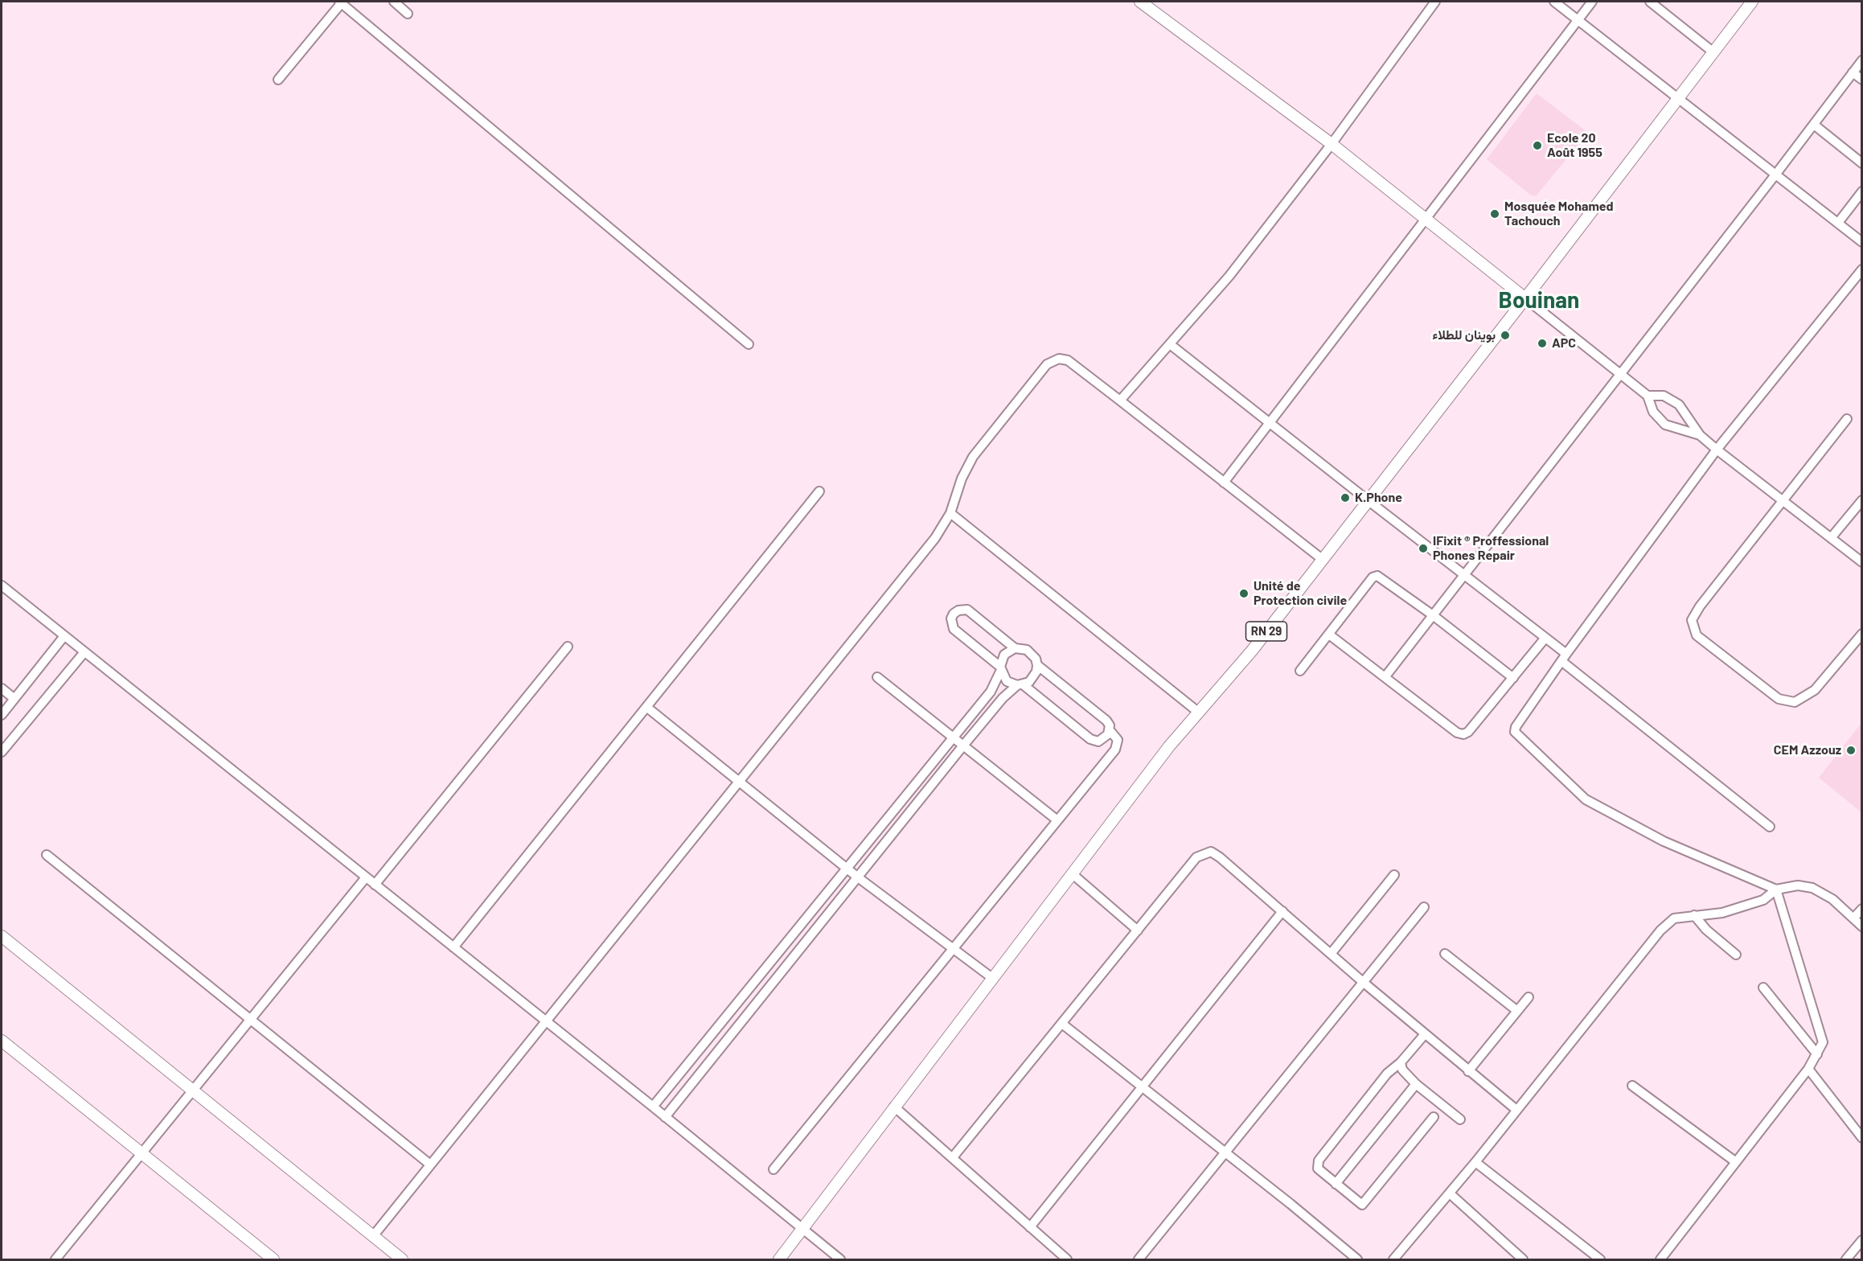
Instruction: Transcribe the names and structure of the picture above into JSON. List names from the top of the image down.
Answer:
{
  "streets": {
    "main road": ["RN 29"]
  },
  "districts": ["Bouinan"],
  "places": [
    "Ecole 20 Août 1955",
    "Mosquée Mohamed Tachouch",
    "بوينان للطلاء",
    "APC",
    "K.Phone",
    "IFixit ® Proffessional Phones Repair",
    "Unité de Protection civile",
    "CEM Azzouz"
  ]
}
